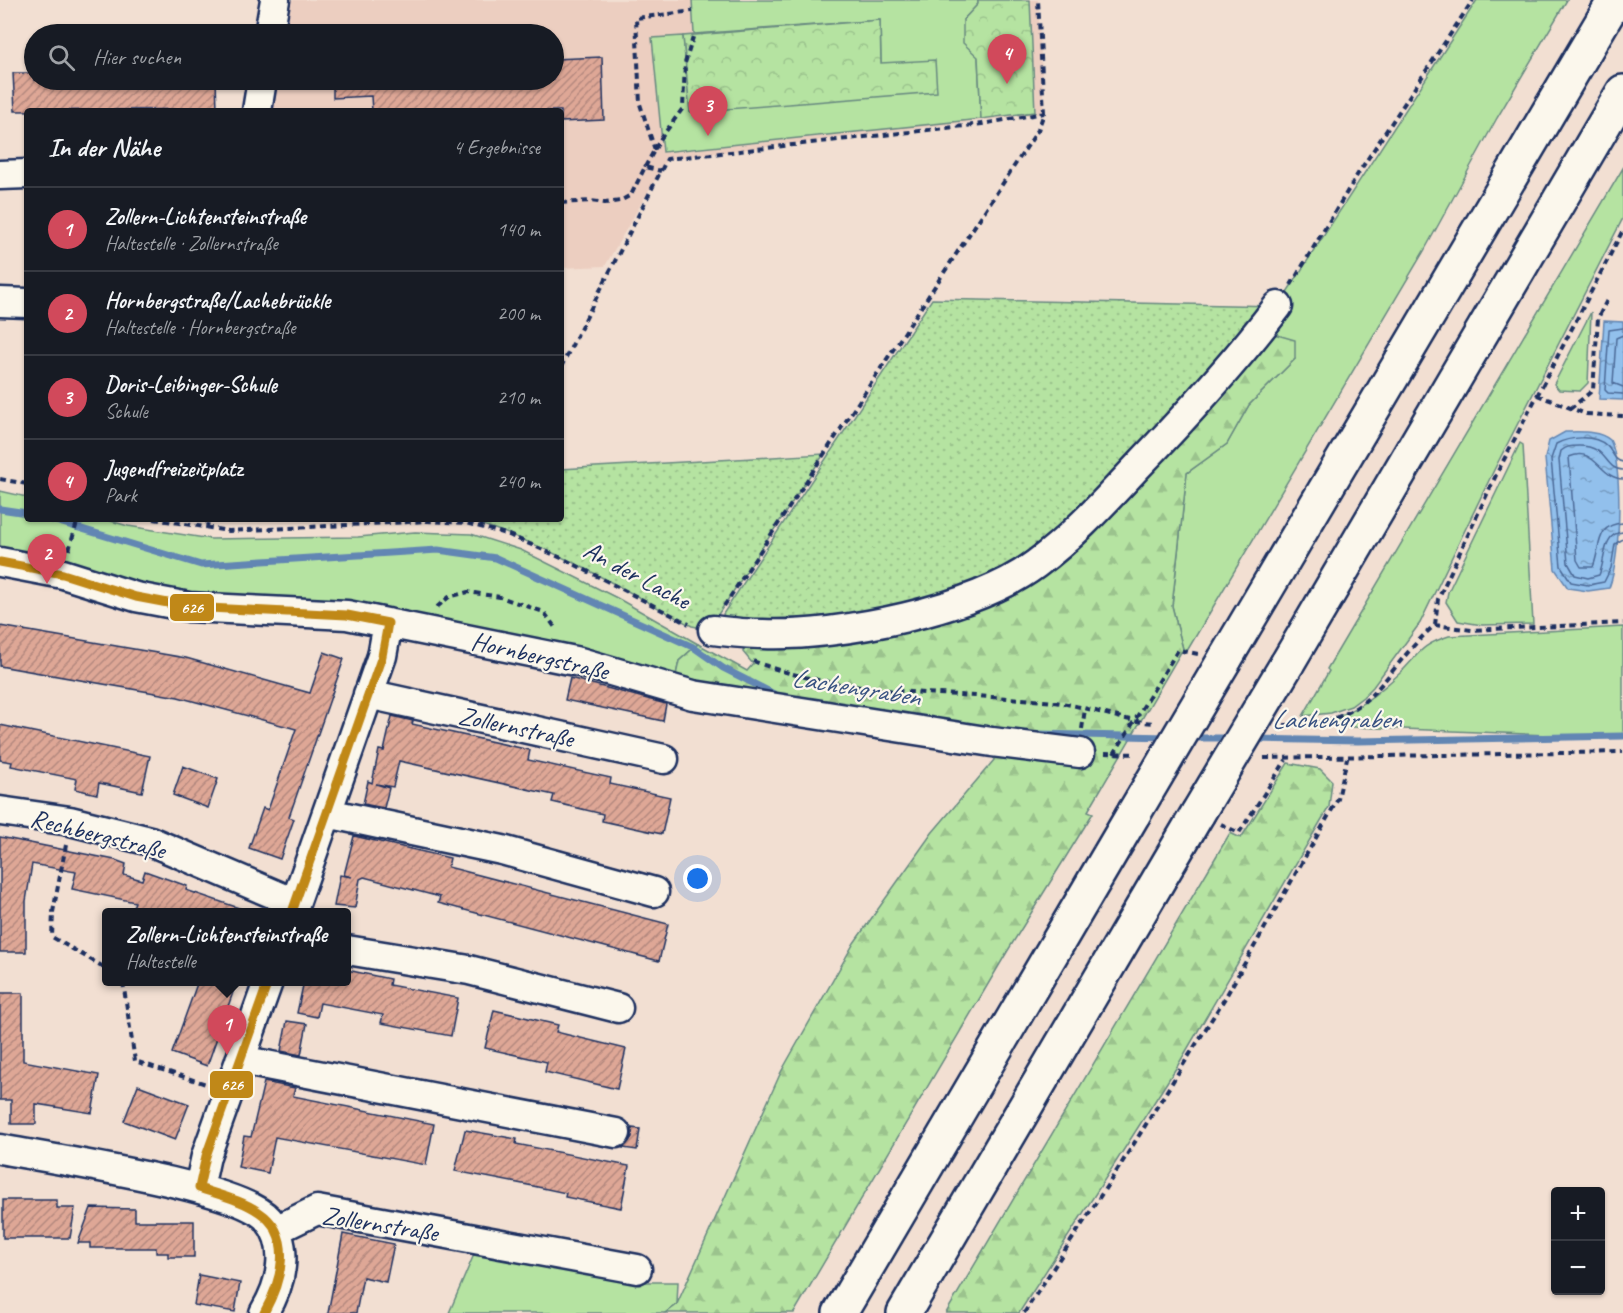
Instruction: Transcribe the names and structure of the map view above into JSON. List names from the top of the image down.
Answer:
{
  "streets": {
    "street": ["Hornbergstraße", "Zollernstraße", "Rechbergstraße"],
    "path": ["An der Lache"]
  },
  "water": ["Lachengraben"],
  "lines": ["transit line 626"],
  "page": {
    "search": "Hier suchen",
    "pins": [
      "4",
      "3",
      "2",
      "1"
    ],
    "heading": ["In der Nähe", "4 Ergebnisse"],
    "list": [
      {
        "mark": "1",
        "name": "Zollern-Lichtensteinstraße",
        "note": "Haltestelle · Zollernstraße",
        "value": "140 m"
      },
      {
        "mark": "2",
        "name": "Hornbergstraße/Lachebrückle",
        "note": "Haltestelle · Hornbergstraße",
        "value": "200 m"
      },
      {
        "mark": "3",
        "name": "Doris-Leibinger-Schule",
        "note": "Schule",
        "value": "210 m"
      },
      {
        "mark": "4",
        "name": "Jugendfreizeitplatz",
        "note": "Park",
        "value": "240 m"
      }
    ],
    "popup": ["Zollern-Lichtensteinstraße", "Haltestelle"],
    "map_buttons": ["+", "−"]
  }
}
